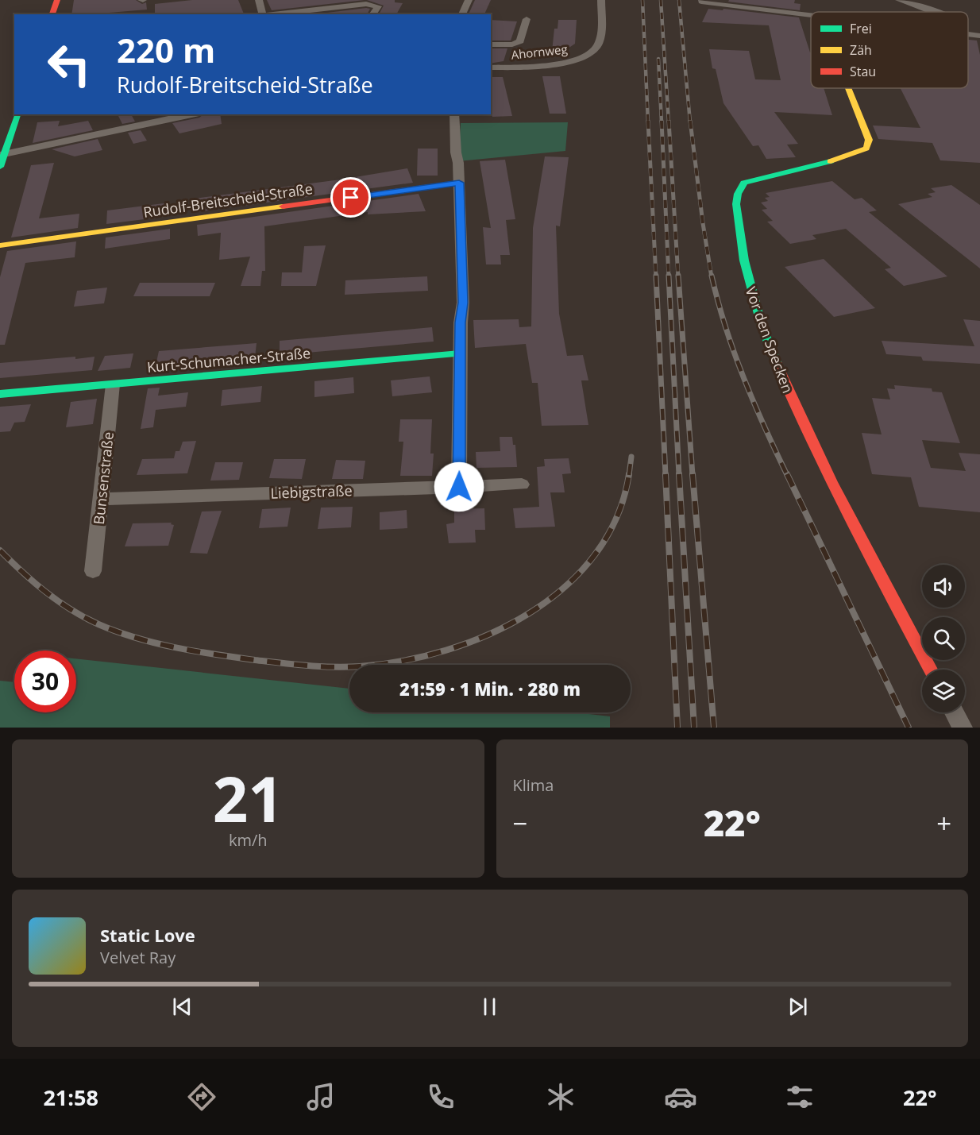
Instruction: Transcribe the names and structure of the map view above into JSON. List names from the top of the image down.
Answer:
{
  "streets": {
    "street": [
      "Ahornweg",
      "Rudolf-Breitscheid-Straße",
      "Vor den Specken",
      "Kurt-Schumacher-Straße",
      "Bunsenstraße",
      "Liebigstraße"
    ]
  },
  "crossings": [
    ["Kurt-Schumacher-Straße", "Bunsenstraße"],
    ["Bunsenstraße", "Liebigstraße"]
  ],
  "legend": ["Frei", "Zäh", "Stau"],
  "page": {
    "turn": ["220 m", "Rudolf-Breitscheid-Straße"],
    "limit": "30",
    "trip": "21:59 · 1 Min. · 280 m",
    "tile": [
      ["21", "km/h"],
      "Klima"
    ],
    "heat": ["−", "22°", "+"],
    "song": ["Static Love", "Velvet Ray"],
    "tabs": ["21:58", "22°"]
  }
}
